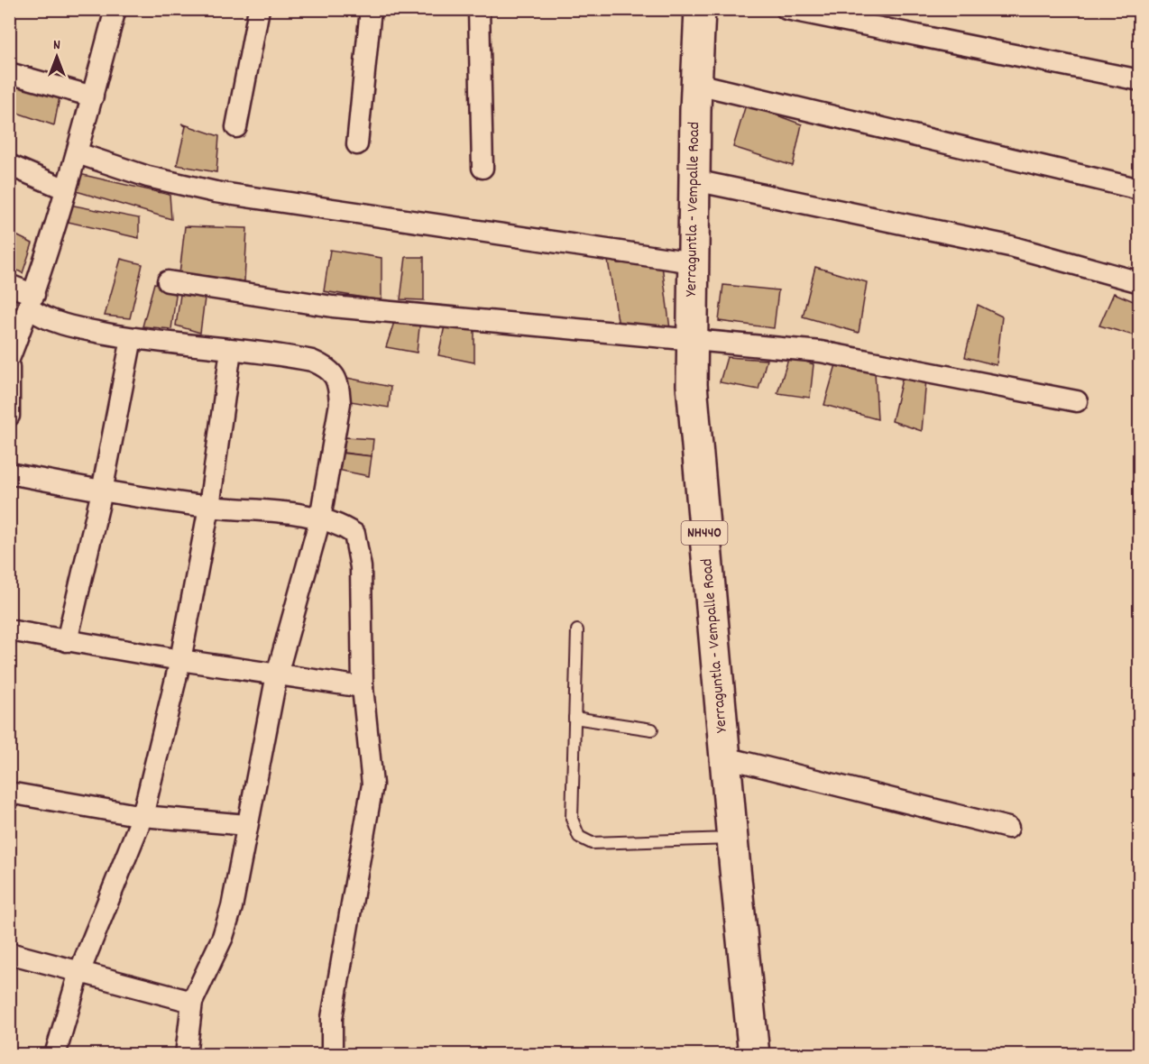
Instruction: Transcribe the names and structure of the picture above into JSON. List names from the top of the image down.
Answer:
{
  "streets": {
    "highway": ["Yerraguntla - Vempalle Road", "NH440"]
  },
  "north": "top"
}
